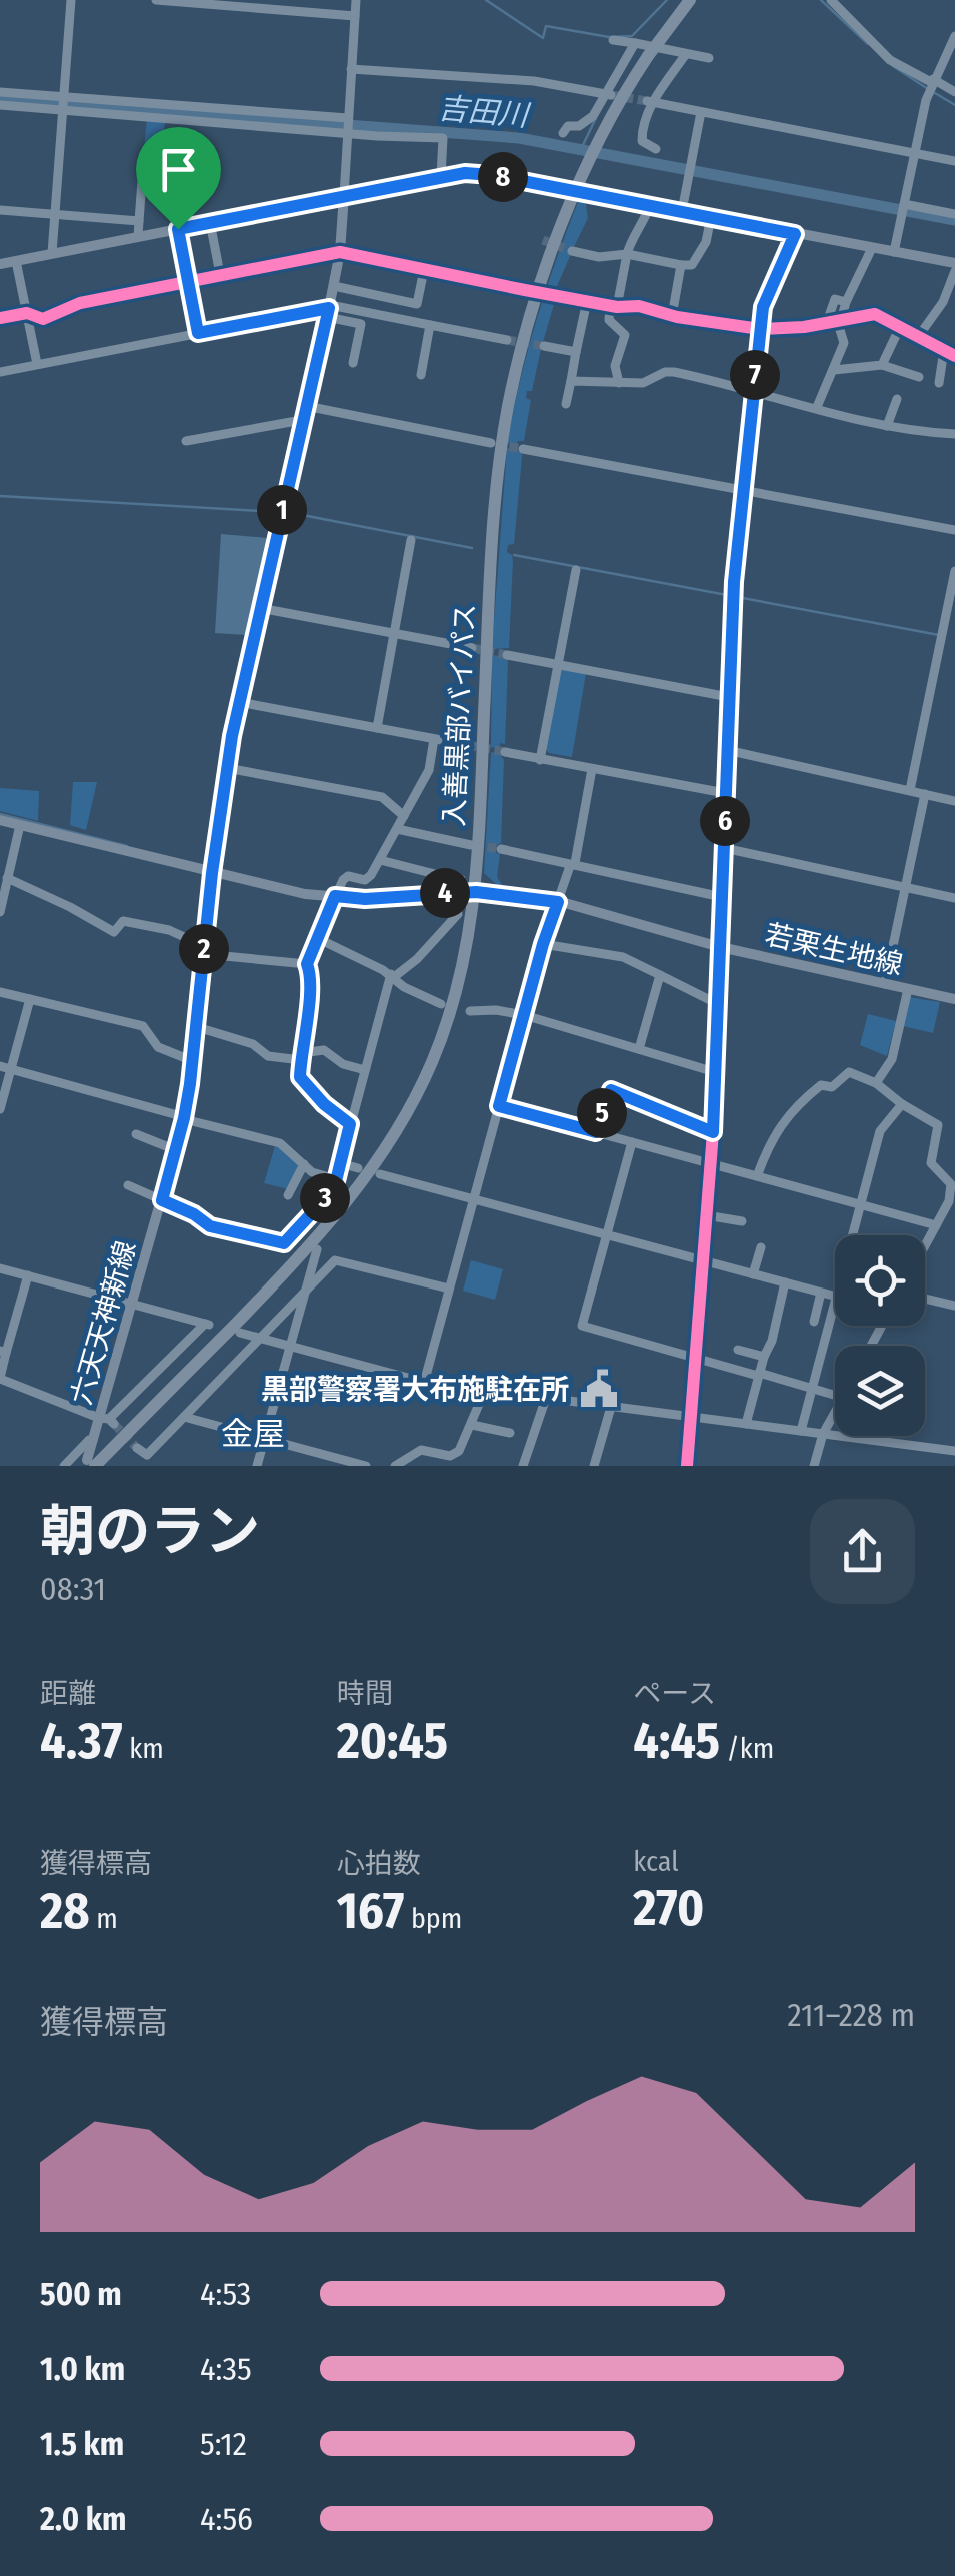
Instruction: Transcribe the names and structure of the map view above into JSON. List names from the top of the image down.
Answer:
{
  "streets": {
    "highway": ["入善黒部バイパス"],
    "main road": ["若栗生地線", "六天天神新線"]
  },
  "crossings": [
    ["入善黒部バイパス", "若栗生地線"],
    ["入善黒部バイパス", "六天天神新線"],
    ["若栗生地線", "六天天神新線"]
  ],
  "districts": ["金屋"],
  "water": ["吉田川"],
  "places": {
    "public building": ["黒部警察署大布施駐在所"]
  },
  "page": {
    "pins": [
      "8",
      "7",
      "1",
      "6",
      "4",
      "2",
      "5",
      "3"
    ],
    "heading": ["朝のラン", "08:31"],
    "stats": [
      ["距離", "4.37 km"],
      ["時間", "20:45"],
      ["ペース", "4:45 /km"],
      ["獲得標高", "28 m"],
      ["心拍数", "167 bpm"],
      ["kcal", "270"]
    ],
    "chart": ["獲得標高", "211–228 m"],
    "list": [
      {
        "name": "500 m",
        "note": "4:53"
      },
      {
        "name": "1.0 km",
        "note": "4:35"
      },
      {
        "name": "1.5 km",
        "note": "5:12"
      },
      {
        "name": "2.0 km",
        "note": "4:56"
      }
    ]
  }
}
